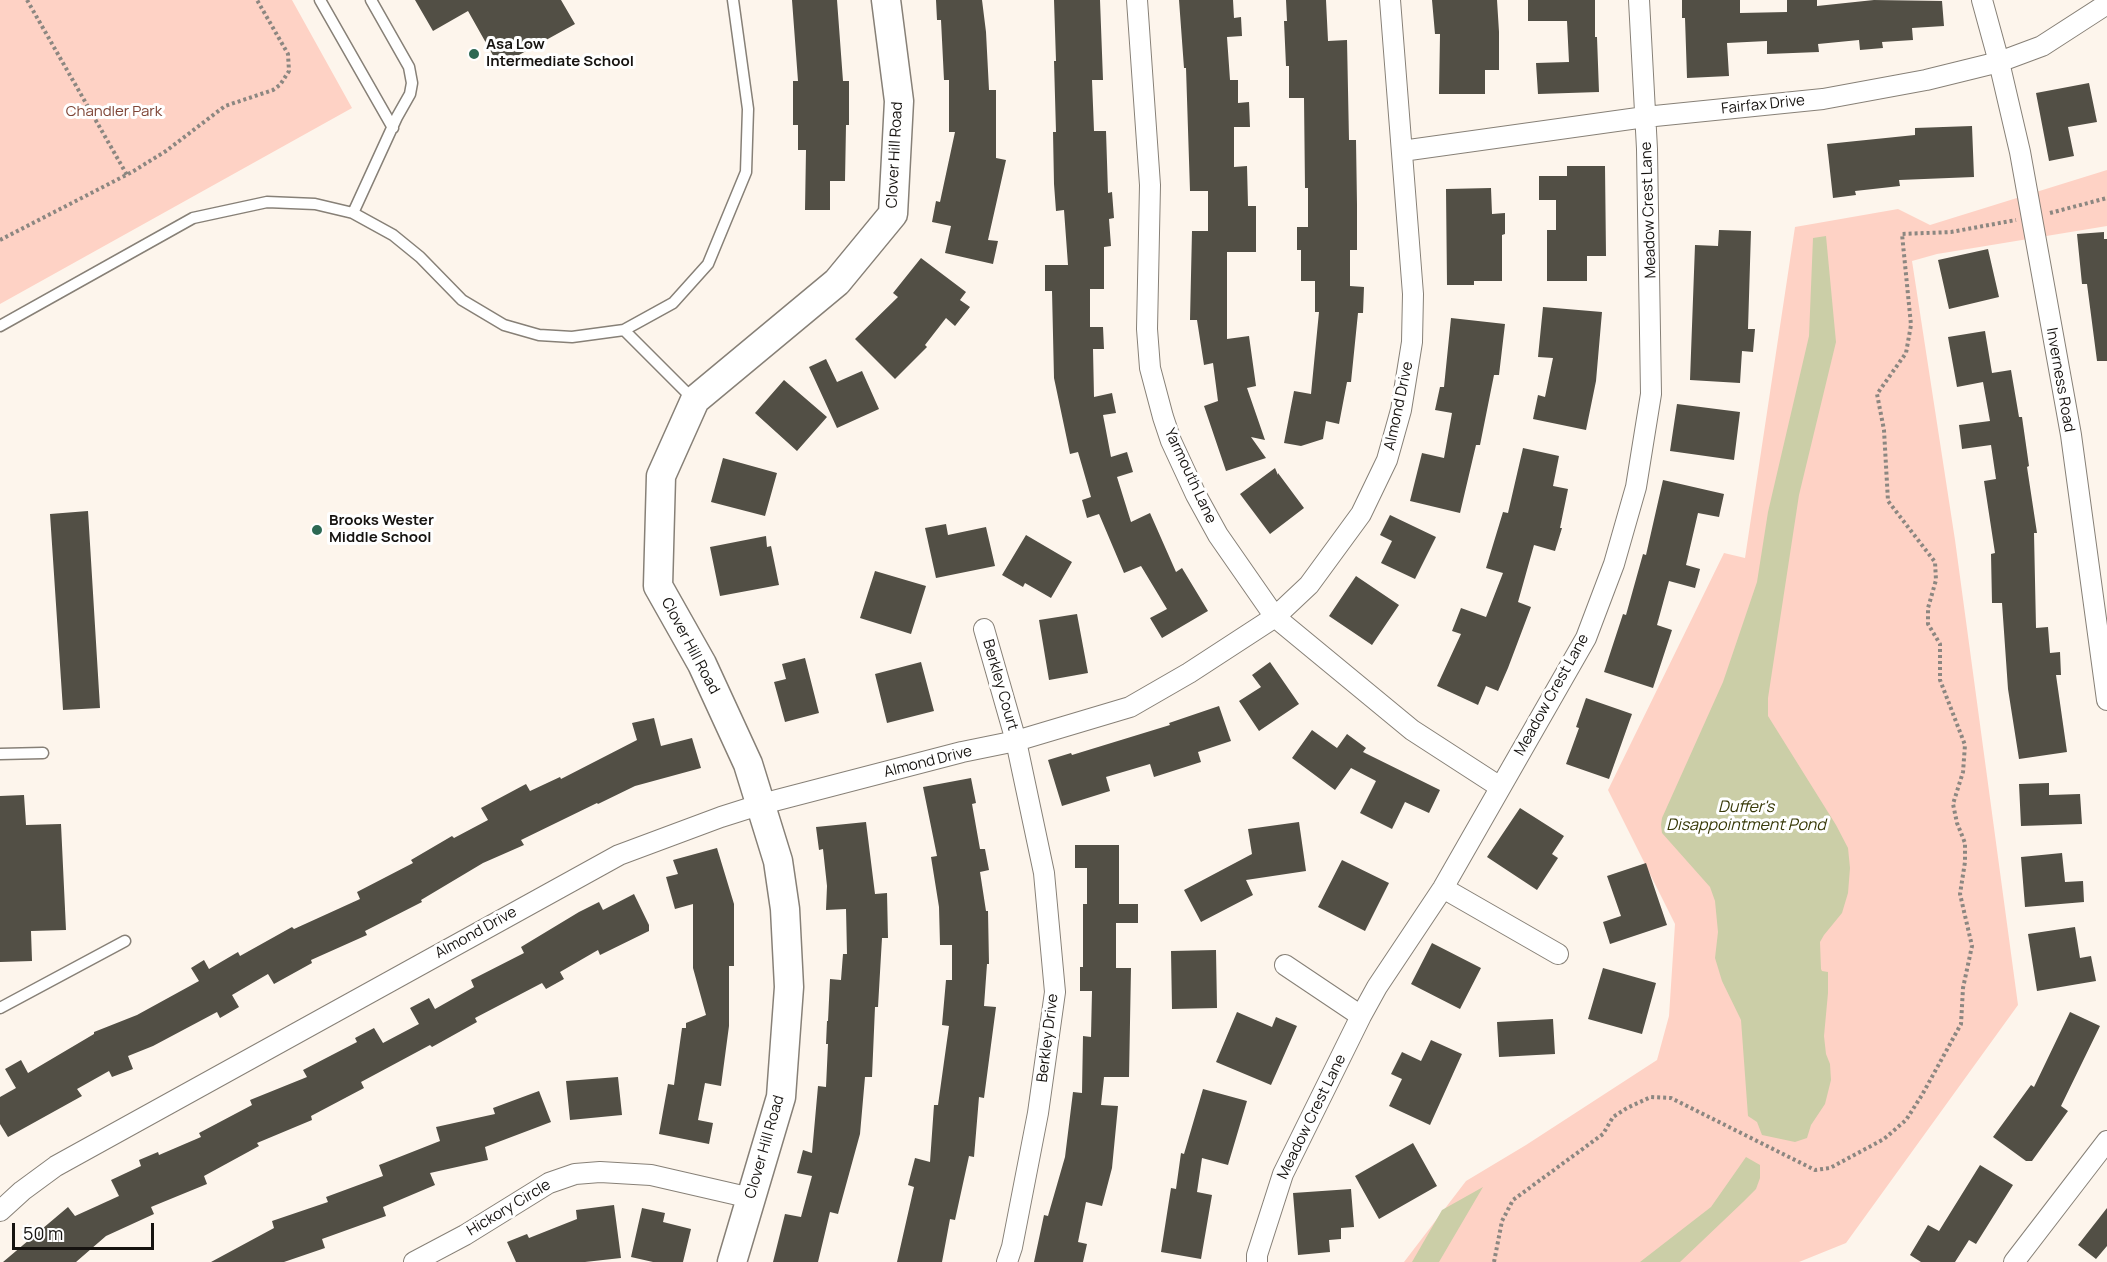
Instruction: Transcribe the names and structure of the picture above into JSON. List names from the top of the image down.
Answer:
{
  "streets": {
    "street": [
      "Fairfax Drive",
      "Clover Hill Road",
      "Meadow Crest Lane",
      "Inverness Road",
      "Almond Drive",
      "Yarmouth Lane",
      "Berkley Court",
      "Berkley Drive",
      "Hickory Circle"
    ]
  },
  "crossings": [
    ["Fairfax Drive", "Meadow Crest Lane"],
    ["Fairfax Drive", "Inverness Road"],
    ["Fairfax Drive", "Almond Drive"],
    ["Clover Hill Road", "Almond Drive"],
    ["Clover Hill Road", "Hickory Circle"],
    ["Meadow Crest Lane", "Yarmouth Lane"],
    ["Almond Drive", "Yarmouth Lane"],
    ["Almond Drive", "Berkley Court"],
    ["Almond Drive", "Berkley Drive"],
    ["Berkley Court", "Berkley Drive"]
  ],
  "water": ["Duffer's Disappointment Pond"],
  "parks": ["Chandler Park"],
  "places": ["Asa Low Intermediate School", "Brooks Wester Middle School"],
  "scale_bar": "50 m"
}
